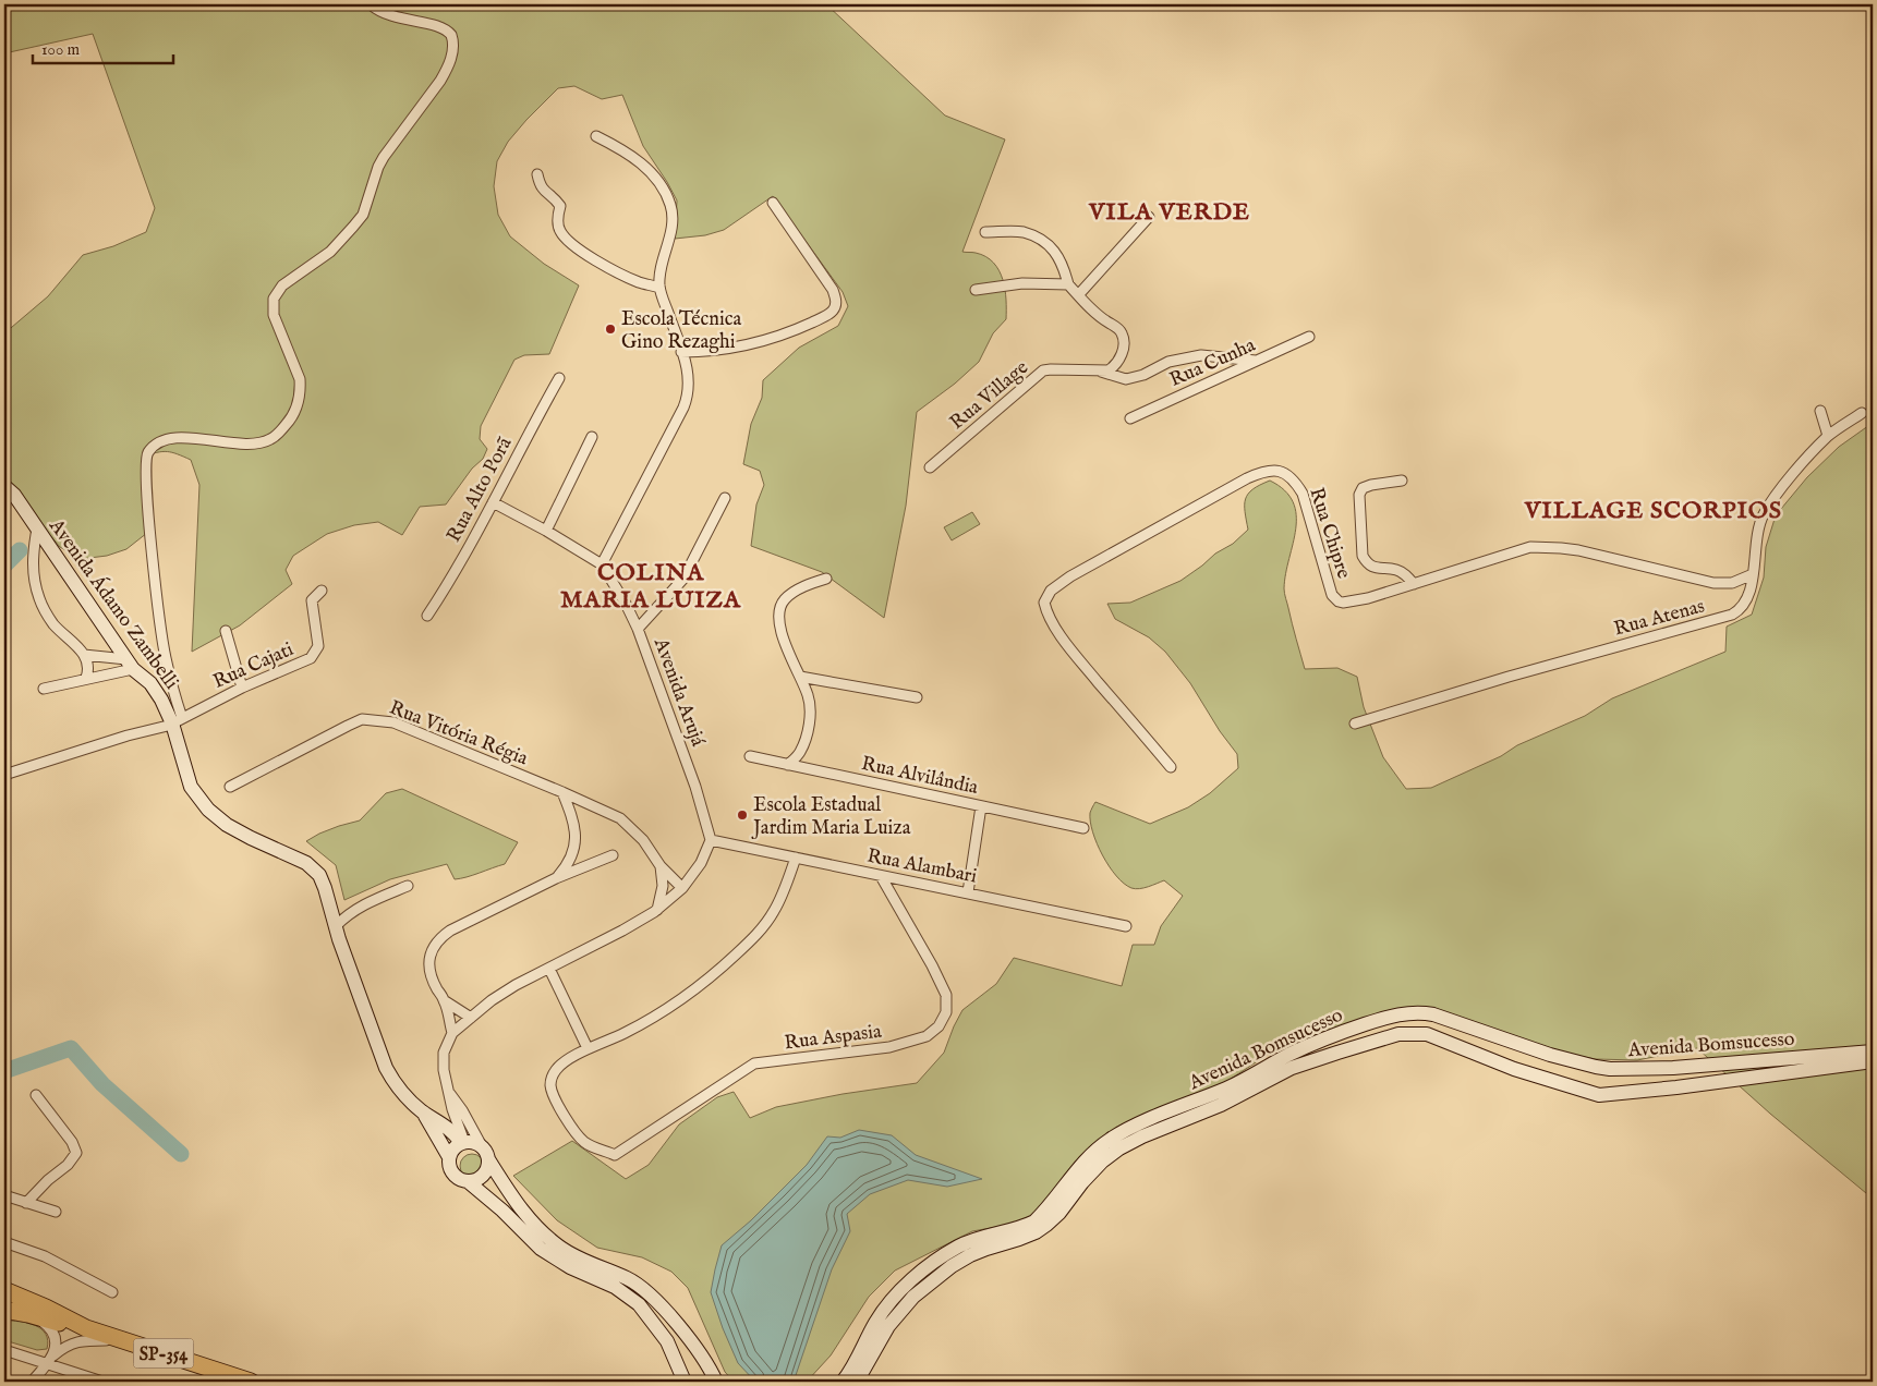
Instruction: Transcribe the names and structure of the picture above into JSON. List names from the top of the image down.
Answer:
{
  "streets": {
    "main road": ["SP-354"],
    "street": [
      "Rua Cunha",
      "Rua Village",
      "Rua Alto Porã",
      "Rua Chipre",
      "Avenida Ádamo Zambelli",
      "Rua Atenas",
      "Rua Cajati",
      "Avenida Arujá",
      "Rua Vitória Régia",
      "Rua Alvilândia",
      "Rua Alambari",
      "Rua Aspasia",
      "Avenida Bomsucesso"
    ]
  },
  "crossings": [
    ["Rua Cunha", "Rua Village"],
    ["Rua Chipre", "Rua Atenas"],
    ["Avenida Ádamo Zambelli", "Rua Cajati"],
    ["Avenida Arujá", "Rua Alambari"],
    ["Rua Alambari", "Rua Aspasia"]
  ],
  "districts": ["VILA VERDE", "VILLAGE SCORPIOS", "COLINA MARIA LUIZA"],
  "places": ["Escola Técnica Gino Rezaghi", "Escola Estadual Jardim Maria Luiza"],
  "scale_bar": "100 m"
}
